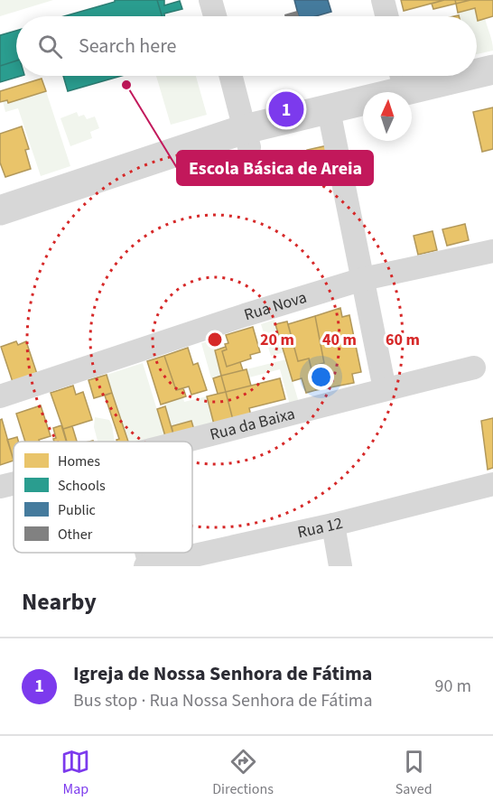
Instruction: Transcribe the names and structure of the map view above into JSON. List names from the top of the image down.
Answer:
{
  "streets": {
    "street": ["Rua Nova", "Rua da Baixa", "Rua 12"]
  },
  "places": ["Escola Básica de Areia"],
  "legend": [
    "Homes",
    "Schools",
    "Public",
    "Other"
  ],
  "north": "top",
  "page": {
    "search": "Search here",
    "pins": "1",
    "heading": "Nearby",
    "list": [
      {
        "mark": "1",
        "name": "Igreja de Nossa Senhora de Fátima",
        "note": "Bus stop · Rua Nossa Senhora de Fátima",
        "value": "90 m"
      }
    ],
    "nav": ["Map", "Directions", "Saved"]
  },
  "rings": ["20 m", "40 m", "60 m"]
}
